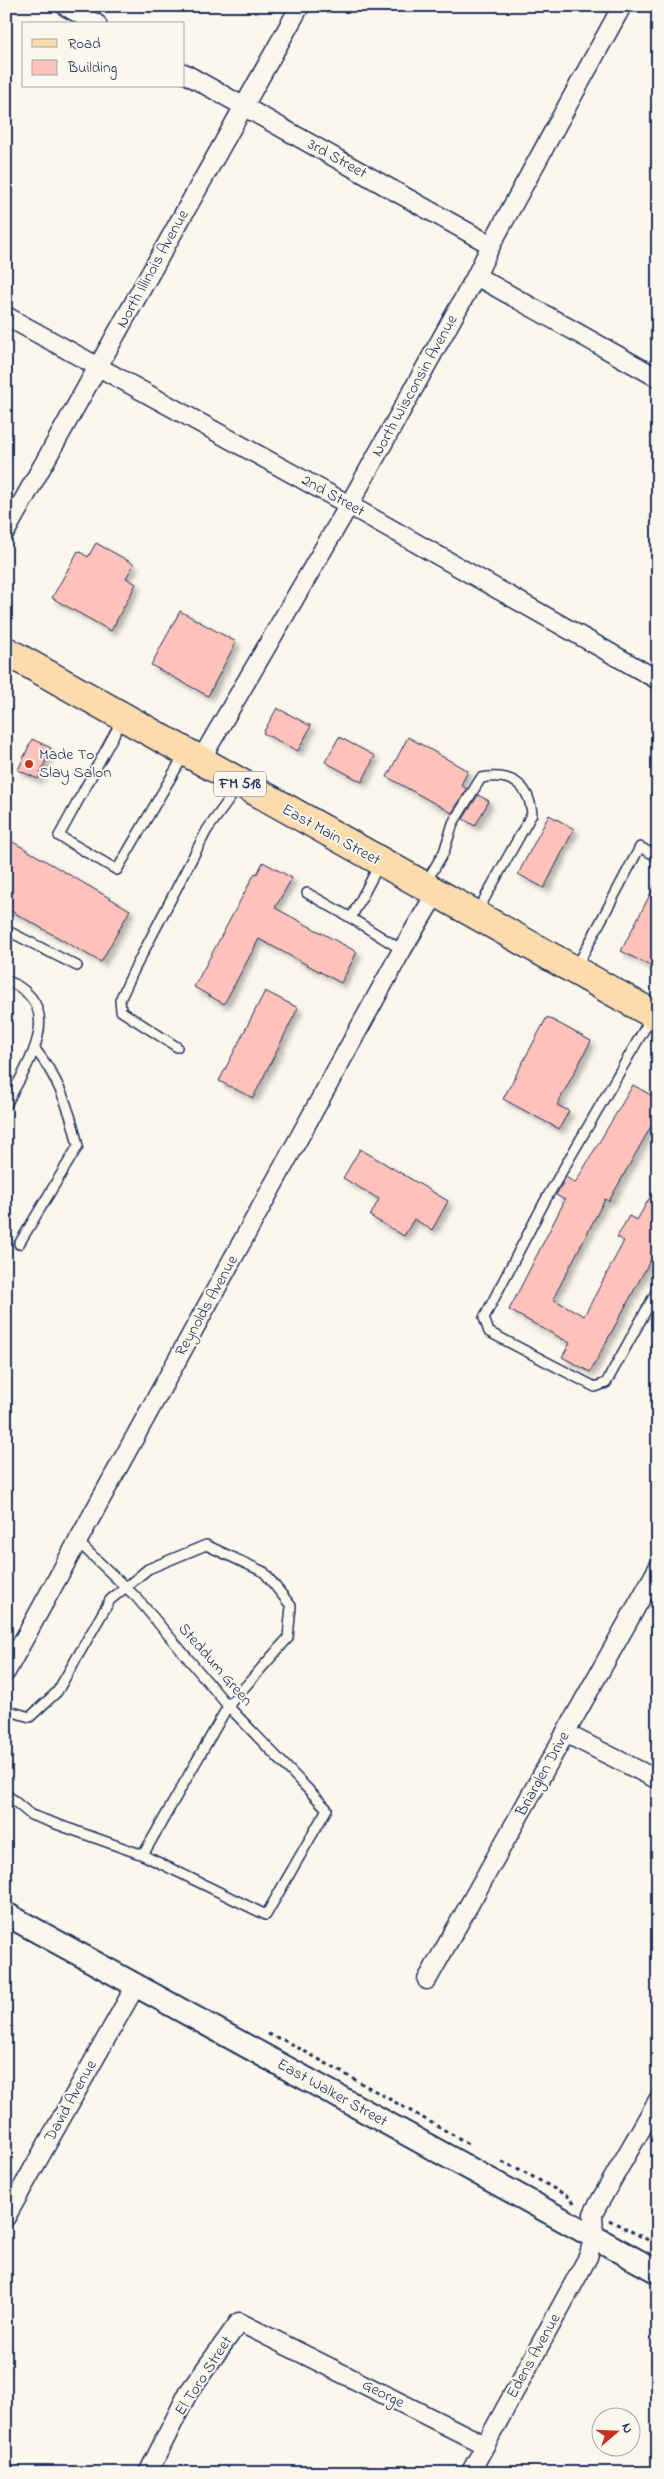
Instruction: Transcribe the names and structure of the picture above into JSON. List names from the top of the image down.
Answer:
{
  "streets": {
    "main road": ["FM 518", "East Main Street"],
    "street": [
      "3rd Street",
      "North Illinois Avenue",
      "North Wisconsin Avenue",
      "2nd Street",
      "Reynolds Avenue",
      "Briarglen Drive",
      "East Walker Street",
      "David Avenue",
      "Edens Avenue",
      "El Toro Street",
      "George"
    ],
    "lane": ["Steddum Green"]
  },
  "crossings": [
    ["3rd Street", "North Illinois Avenue"],
    ["3rd Street", "North Wisconsin Avenue"],
    ["North Illinois Avenue", "2nd Street"],
    ["North Wisconsin Avenue", "2nd Street"],
    ["North Wisconsin Avenue", "East Main Street"],
    ["East Main Street", "Reynolds Avenue"],
    ["Reynolds Avenue", "Steddum Green"],
    ["East Walker Street", "David Avenue"],
    ["East Walker Street", "Edens Avenue"],
    ["Edens Avenue", "George"],
    ["El Toro Street", "George"]
  ],
  "places": ["Made To Slay Salon"],
  "legend": ["Road", "Building"],
  "north": "right"
}
